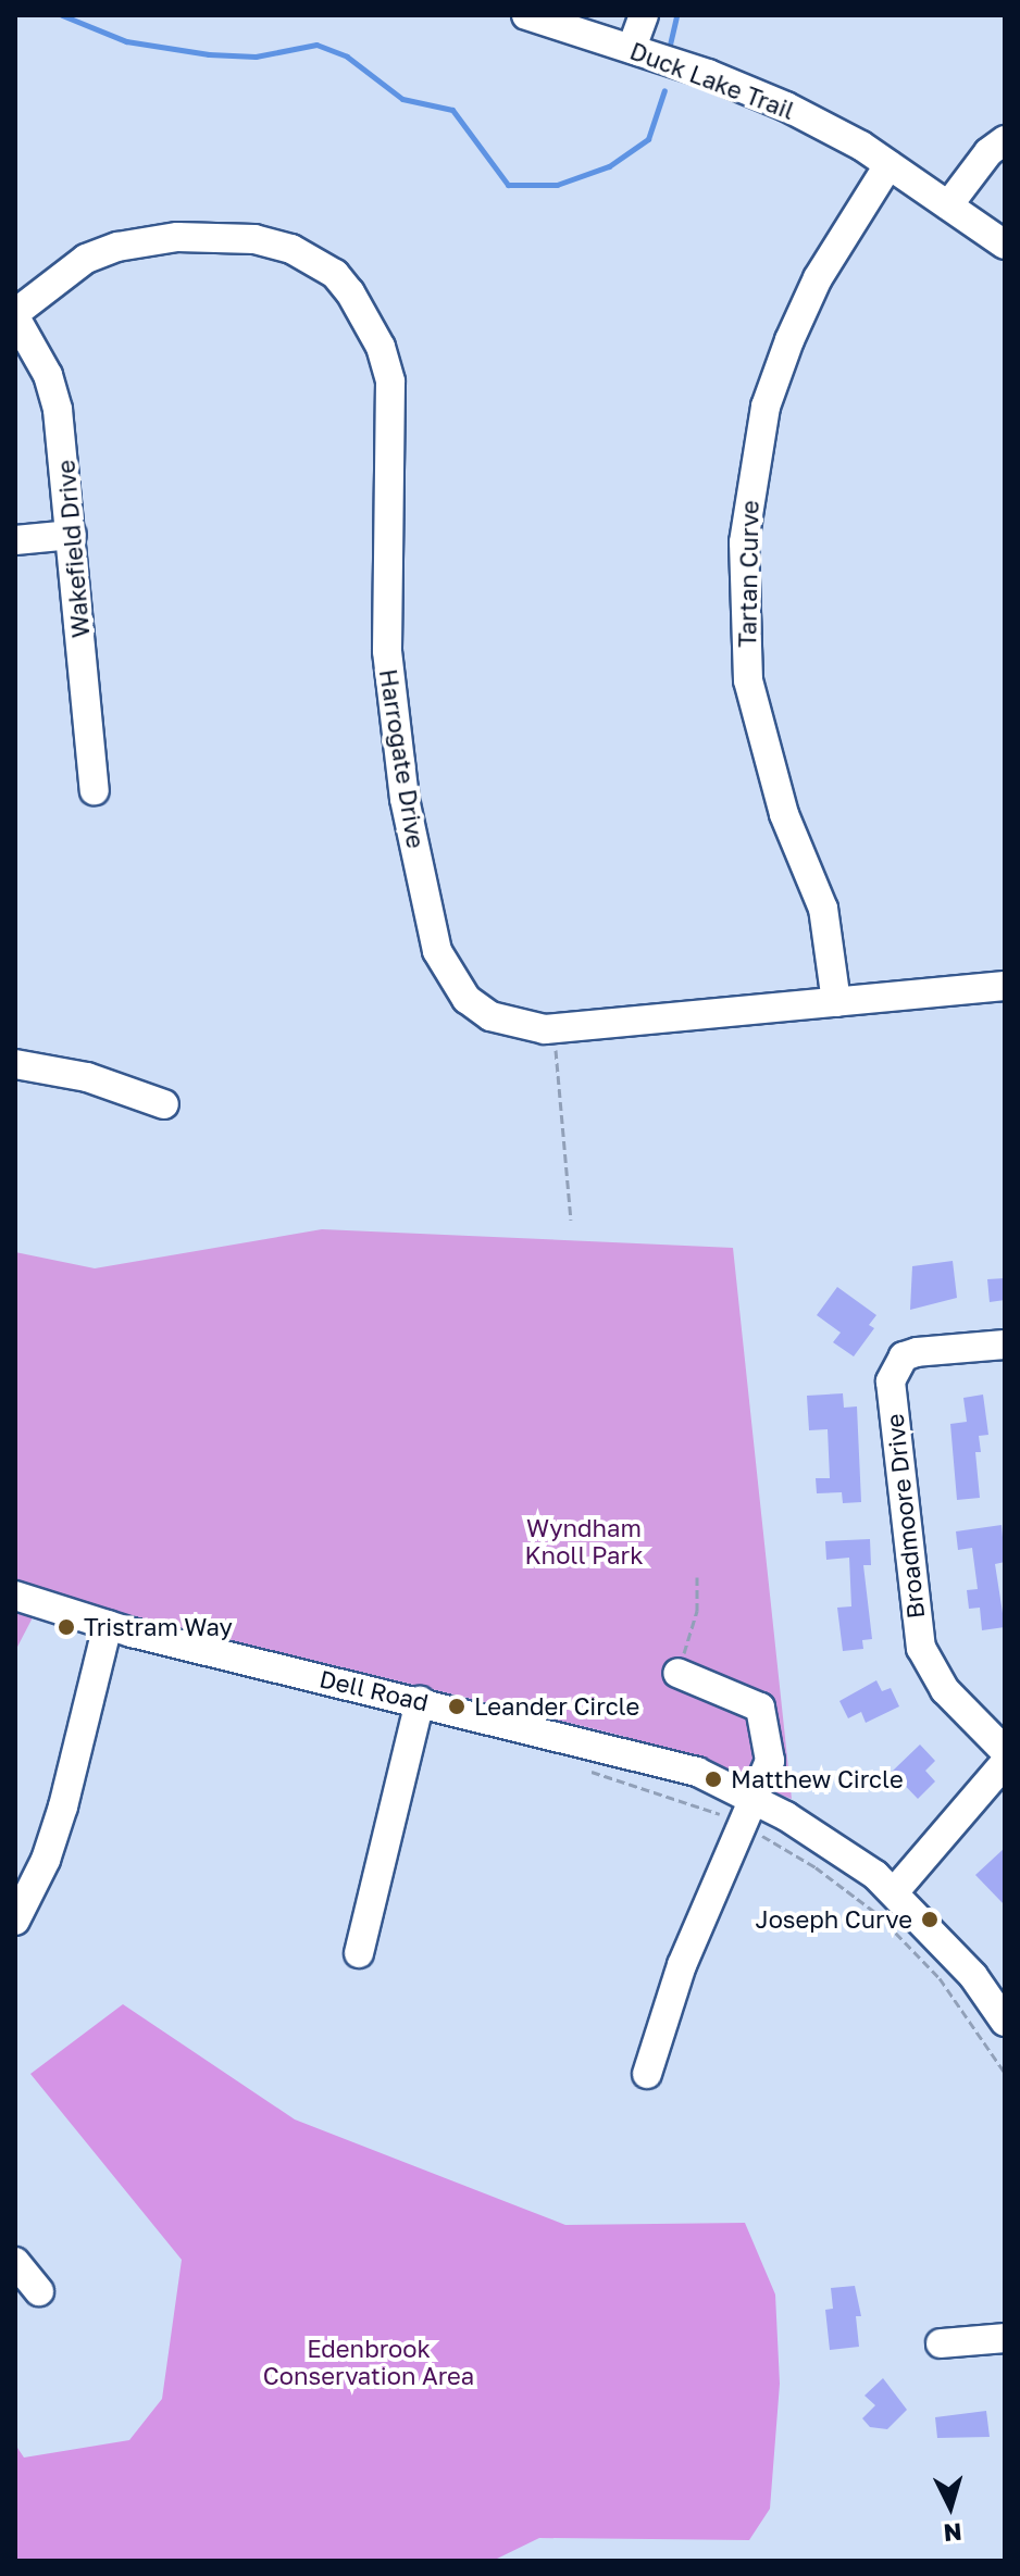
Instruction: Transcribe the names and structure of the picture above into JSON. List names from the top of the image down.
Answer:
{
  "streets": {
    "street": [
      "Duck Lake Trail",
      "Wakefield Drive",
      "Tartan Curve",
      "Harrogate Drive",
      "Broadmoore Drive",
      "Dell Road"
    ]
  },
  "crossings": [
    ["Duck Lake Trail", "Tartan Curve"],
    ["Wakefield Drive", "Harrogate Drive"],
    ["Tartan Curve", "Harrogate Drive"]
  ],
  "parks": ["Wyndham Knoll Park", "Edenbrook Conservation Area"],
  "places": [
    "Tristram Way",
    "Leander Circle",
    "Matthew Circle",
    "Joseph Curve"
  ],
  "north": "bottom"
}
